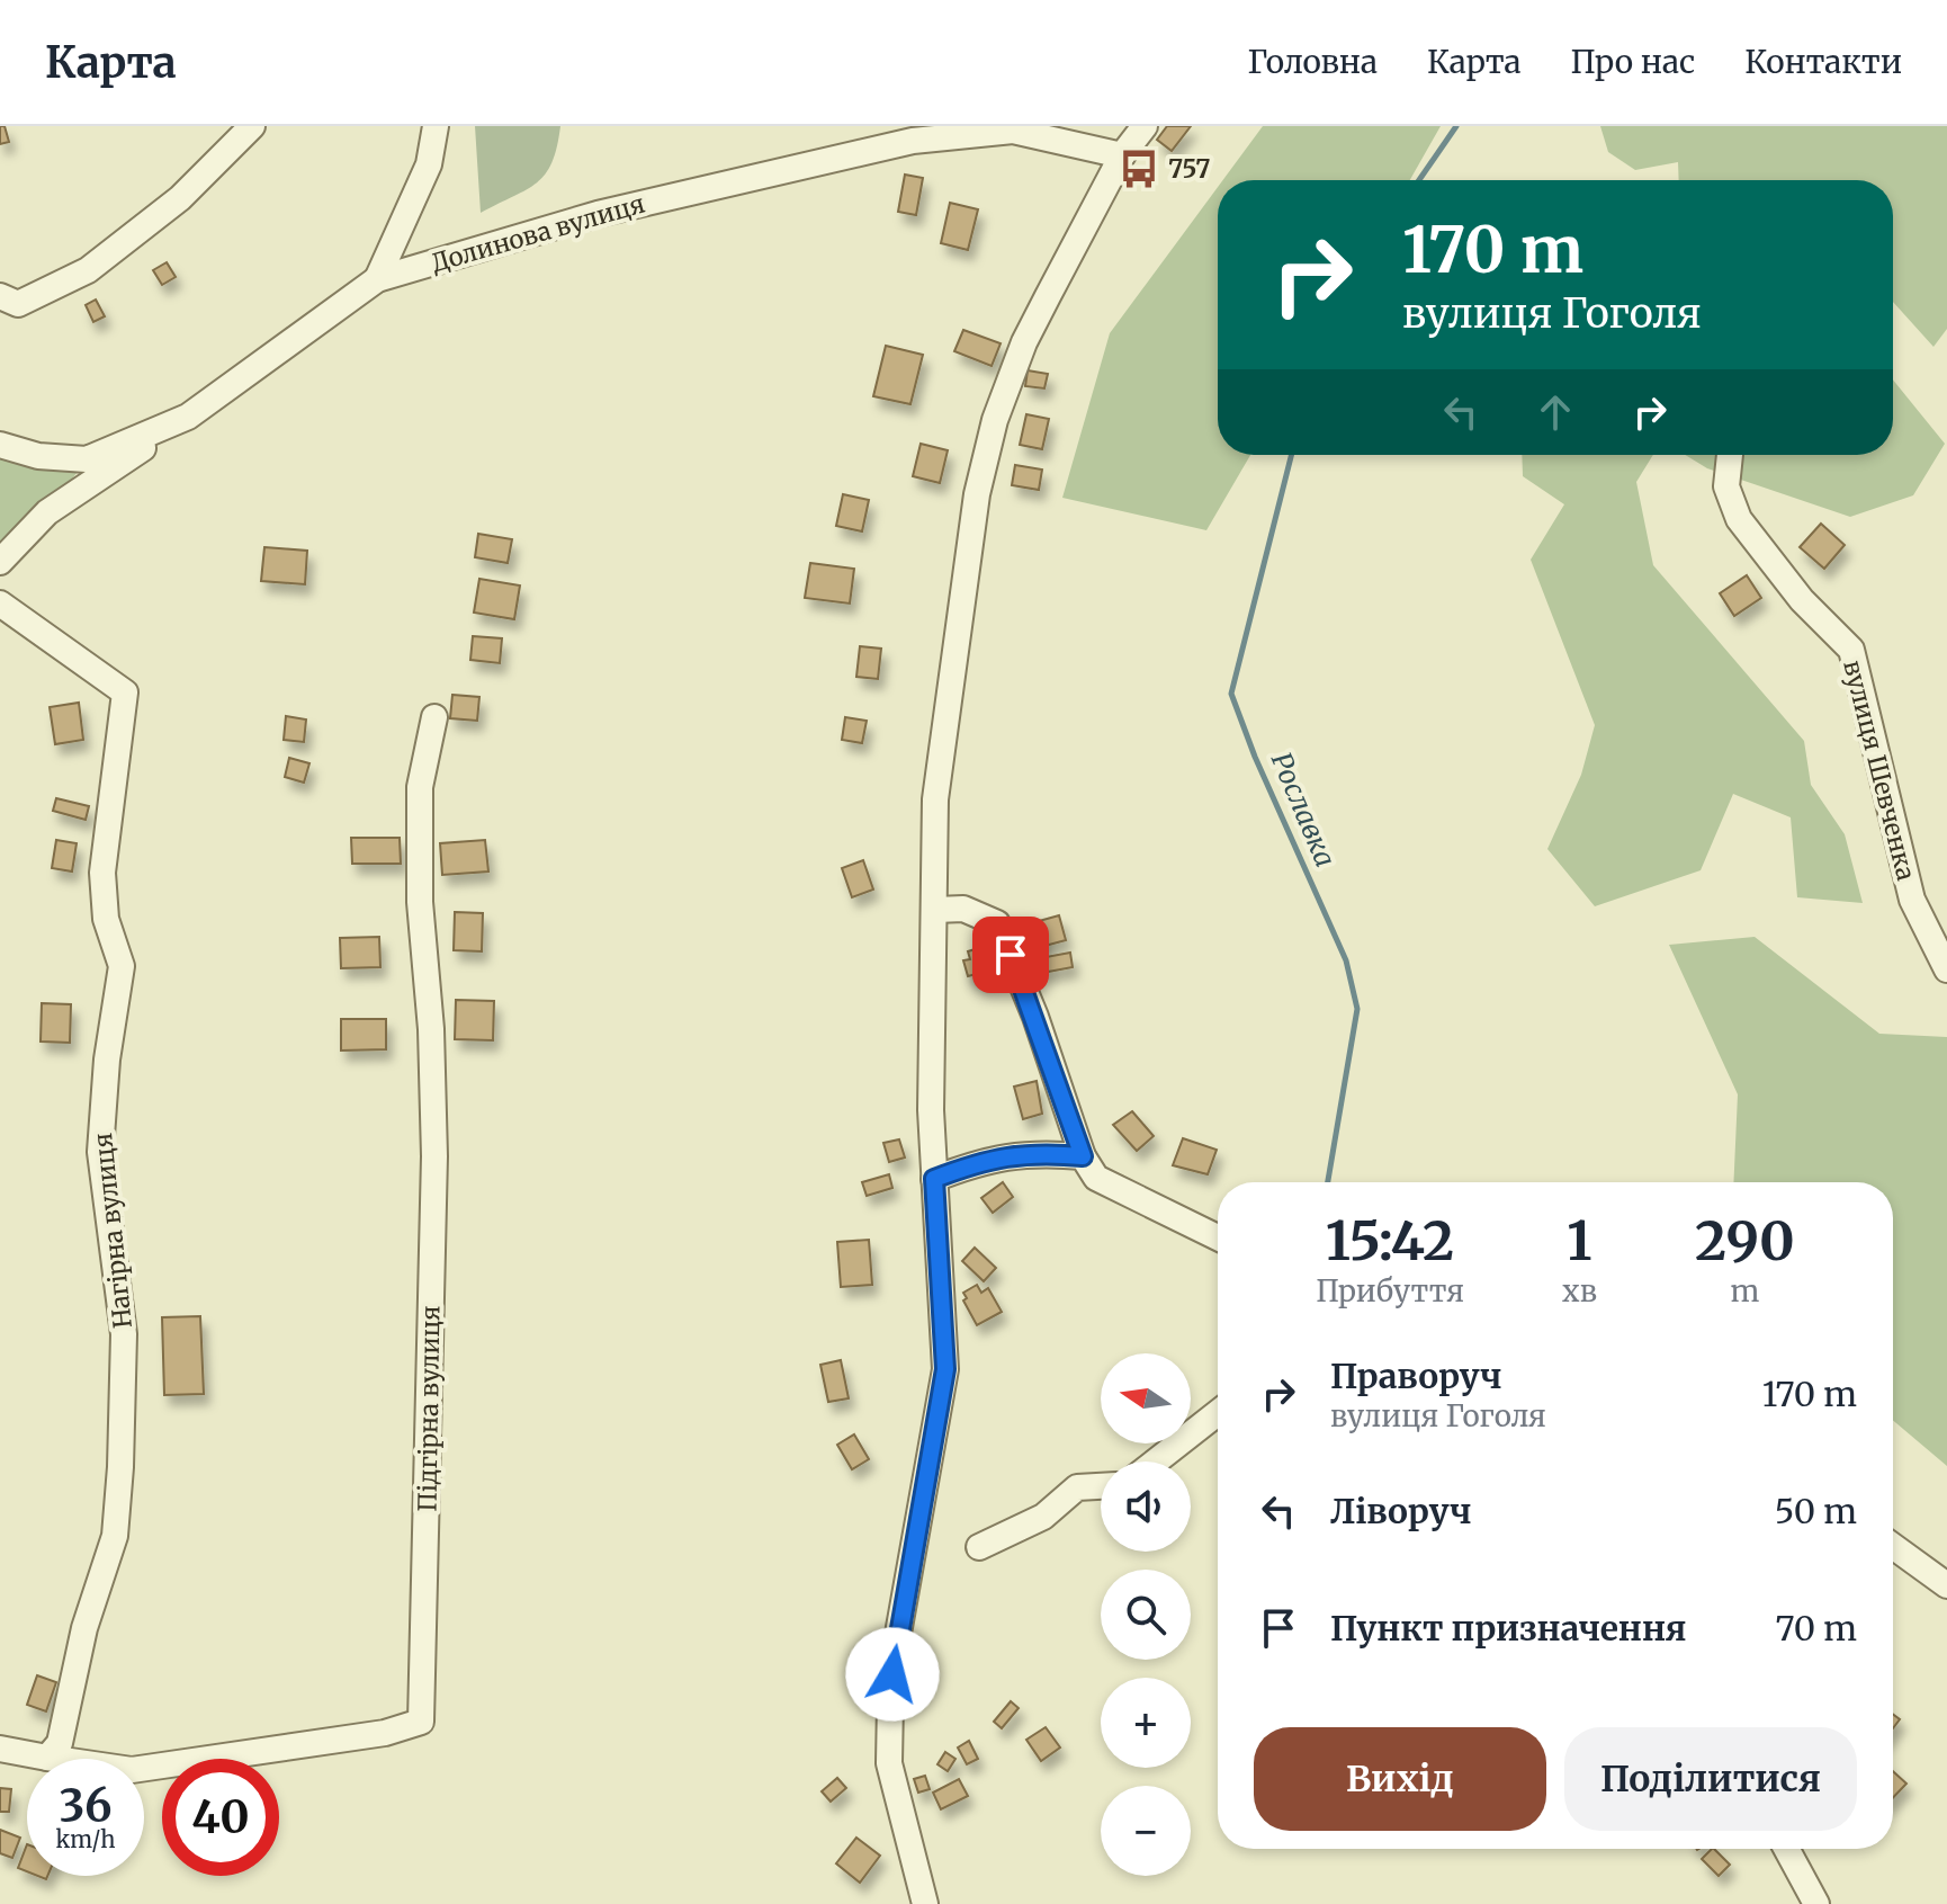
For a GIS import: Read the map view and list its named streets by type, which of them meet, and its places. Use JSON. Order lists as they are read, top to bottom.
{
  "streets": {
    "street": [
      "Долинова вулиця",
      "вулиця Шевченка",
      "Нагірна вулиця",
      "Підгірна вулиця"
    ]
  },
  "crossings": [
    ["Нагірна вулиця", "Підгірна вулиця"]
  ],
  "water": ["Рославка"],
  "places": {
    "bus stop": ["757"]
  },
  "north": "left",
  "page": {
    "header": "Карта",
    "nav": [
      "Головна",
      "Карта",
      "Про нас",
      "Контакти"
    ],
    "turn": ["170 m", "вулиця Гоголя"],
    "eta": [
      "15:42",
      "Прибуття",
      "1",
      "хв",
      "290",
      "m"
    ],
    "list": [
      {
        "name": "Праворуч",
        "note": "вулиця Гоголя",
        "value": "170 m"
      },
      {
        "name": "Ліворуч",
        "value": "50 m"
      },
      {
        "name": "Пункт призначення",
        "value": "70 m"
      }
    ],
    "map_buttons": ["+", "−"],
    "buttons": ["Вихід", "Поділитися"],
    "speed": "36 km/h",
    "limit": "40"
  }
}
